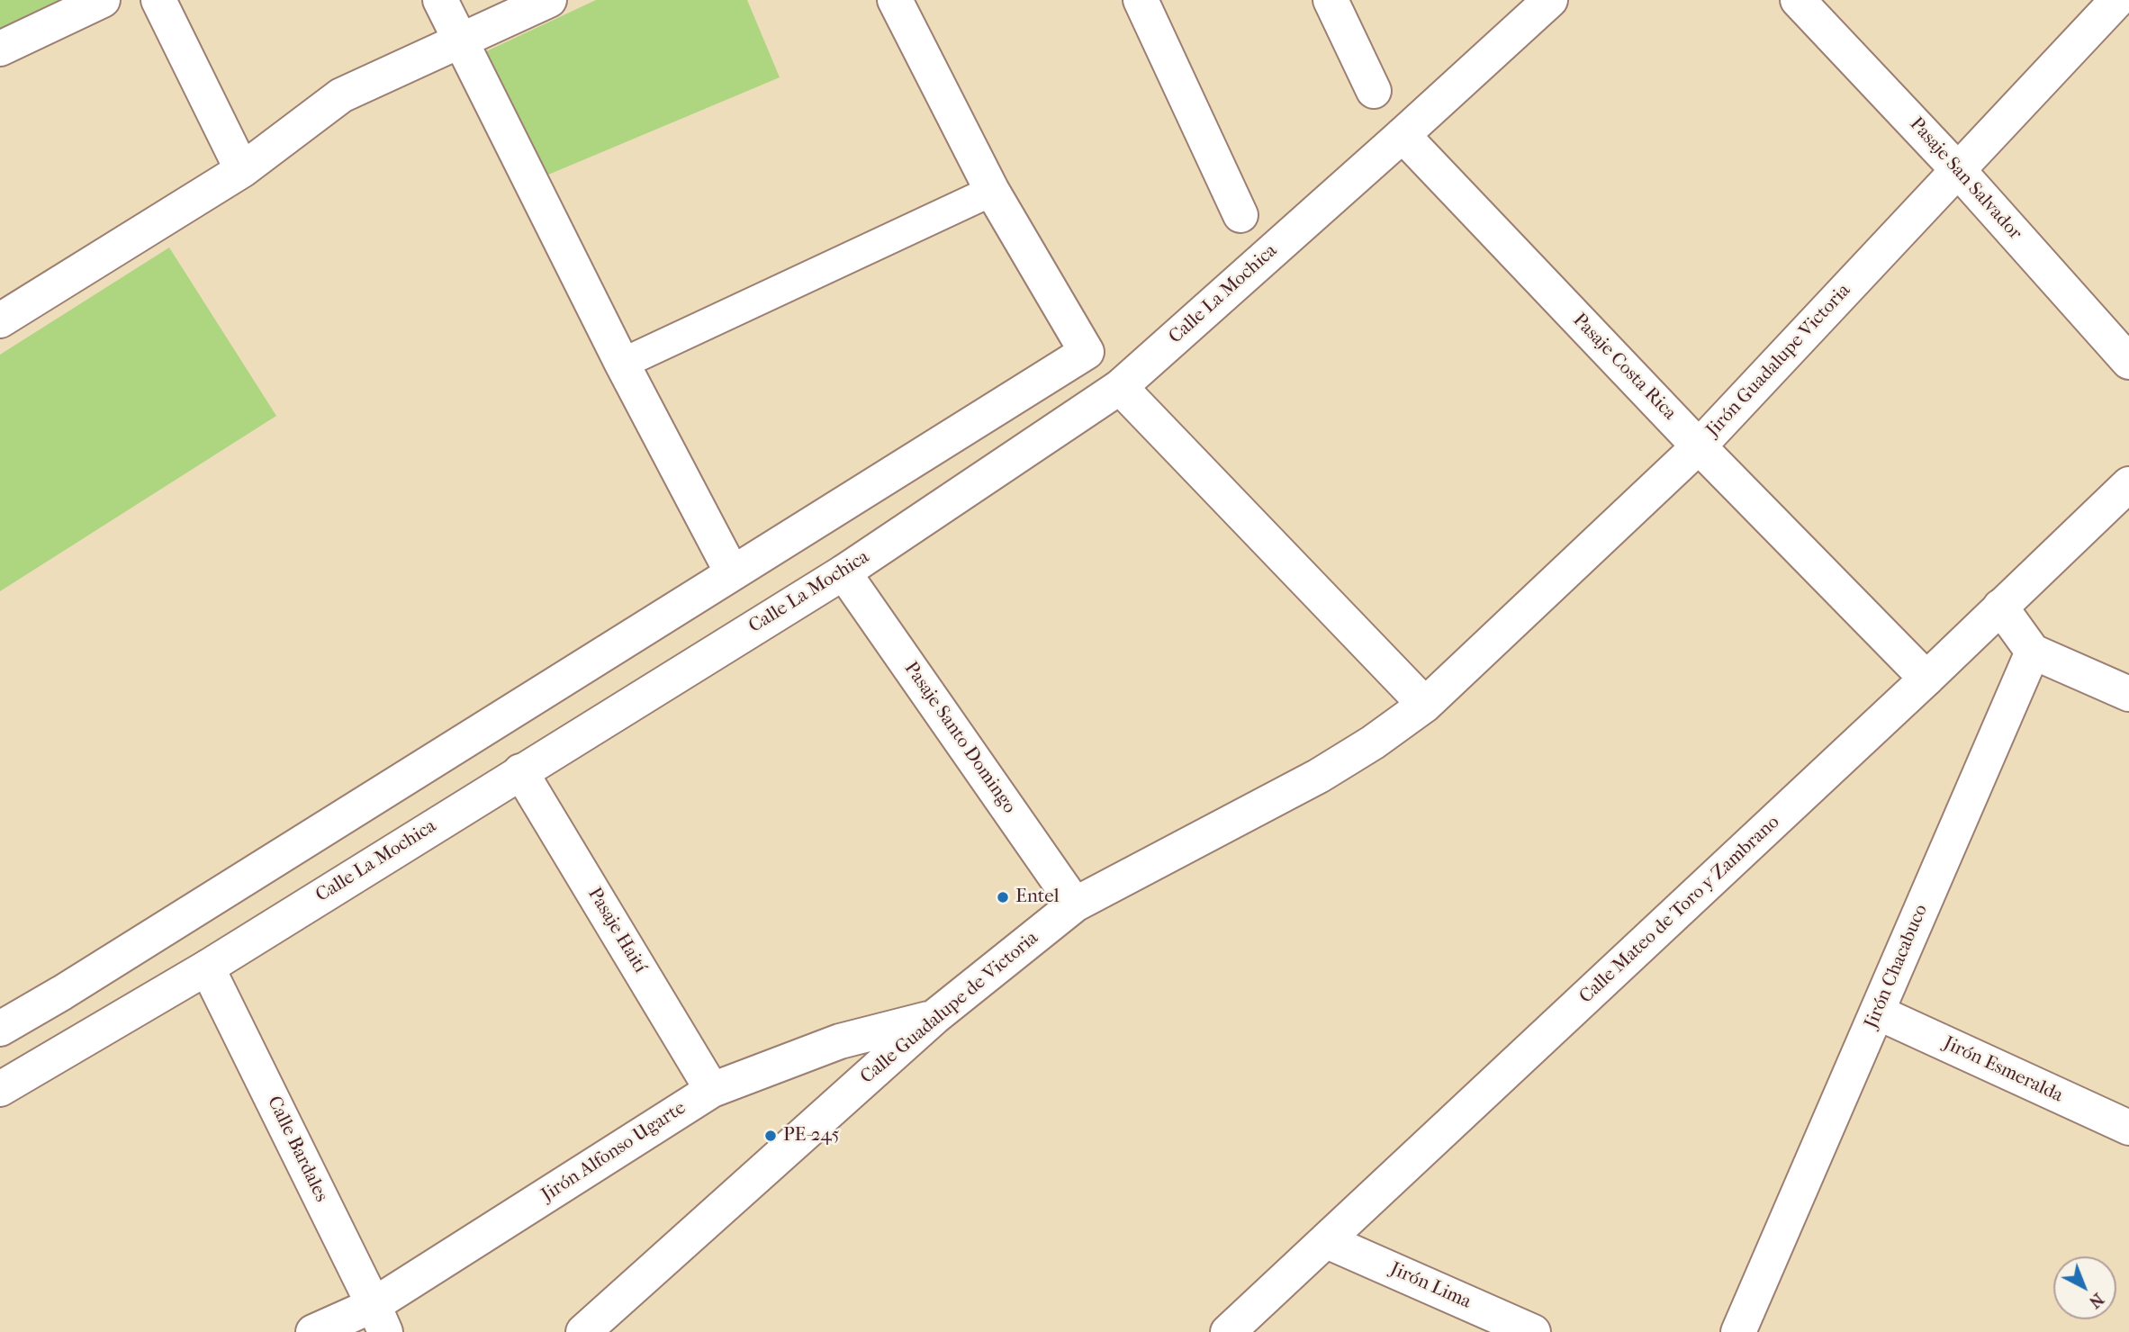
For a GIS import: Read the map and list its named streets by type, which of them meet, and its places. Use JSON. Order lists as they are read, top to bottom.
{
  "streets": {
    "street": [
      "Pasaje San Salvador",
      "Calle La Mochica",
      "Jirón Guadalupe Victoria",
      "Pasaje Costa Rica",
      "Pasaje Santo Domingo",
      "Calle Mateo de Toro y Zambrano",
      "Pasaje Haití",
      "Jirón Chacabuco",
      "Calle Guadalupe de Victoria",
      "Jirón Esmeralda",
      "Calle Bardales",
      "Jirón Alfonso Ugarte",
      "Jirón Lima"
    ]
  },
  "crossings": [
    ["Pasaje San Salvador", "Jirón Guadalupe Victoria"],
    ["Calle La Mochica", "Pasaje Costa Rica"],
    ["Calle La Mochica", "Pasaje Santo Domingo"],
    ["Calle La Mochica", "Pasaje Haití"],
    ["Calle La Mochica", "Calle Bardales"],
    ["Jirón Guadalupe Victoria", "Pasaje Costa Rica"],
    ["Jirón Guadalupe Victoria", "Calle Guadalupe de Victoria"],
    ["Pasaje Costa Rica", "Calle Mateo de Toro y Zambrano"],
    ["Pasaje Santo Domingo", "Calle Guadalupe de Victoria"],
    ["Calle Mateo de Toro y Zambrano", "Jirón Lima"],
    ["Pasaje Haití", "Jirón Alfonso Ugarte"],
    ["Jirón Chacabuco", "Jirón Esmeralda"],
    ["Calle Guadalupe de Victoria", "Jirón Alfonso Ugarte"],
    ["Calle Bardales", "Jirón Alfonso Ugarte"]
  ],
  "places": ["Entel", "PE-245"],
  "north": "bottom right"
}
